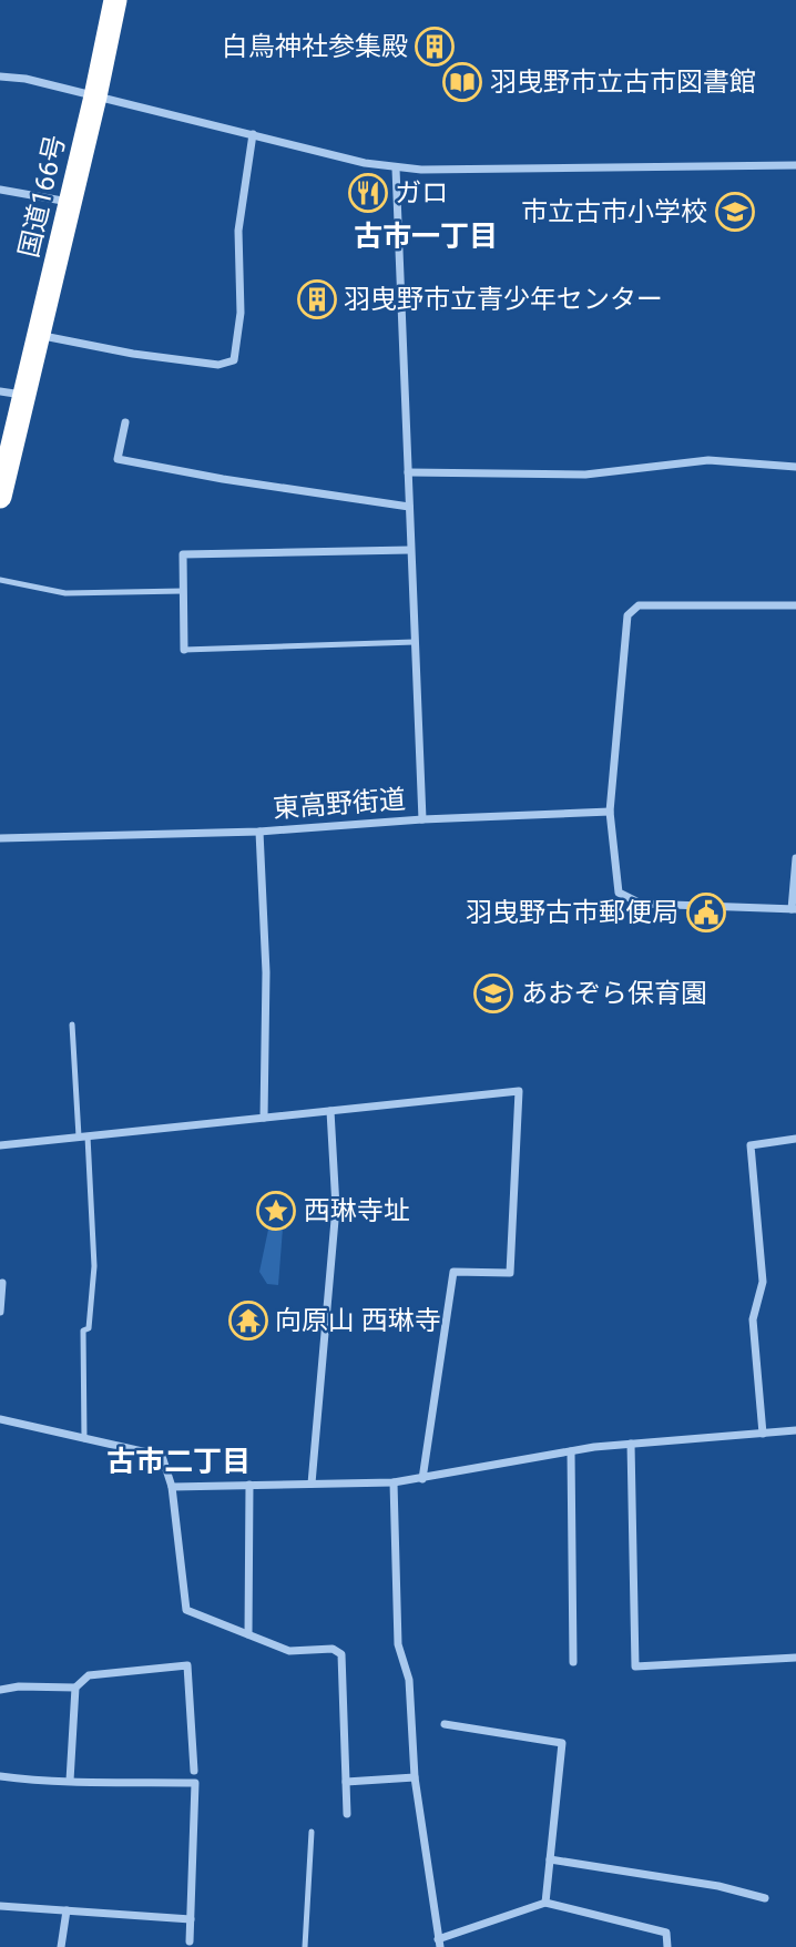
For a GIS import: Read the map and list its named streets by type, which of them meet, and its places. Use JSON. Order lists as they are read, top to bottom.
{
  "streets": {
    "highway": ["国道166号"],
    "street": ["東高野街道"]
  },
  "districts": ["古市一丁目", "古市二丁目"],
  "places": {
    "building": ["白鳥神社参集殿", "羽曳野市立青少年センター"],
    "library": ["羽曳野市立古市図書館"],
    "restaurant": ["ガロ"],
    "school or university": ["市立古市小学校", "あおぞら保育園"],
    "public building": ["羽曳野古市郵便局"],
    "place": ["西琳寺址"],
    "temple": ["向原山 西琳寺"]
  }
}
